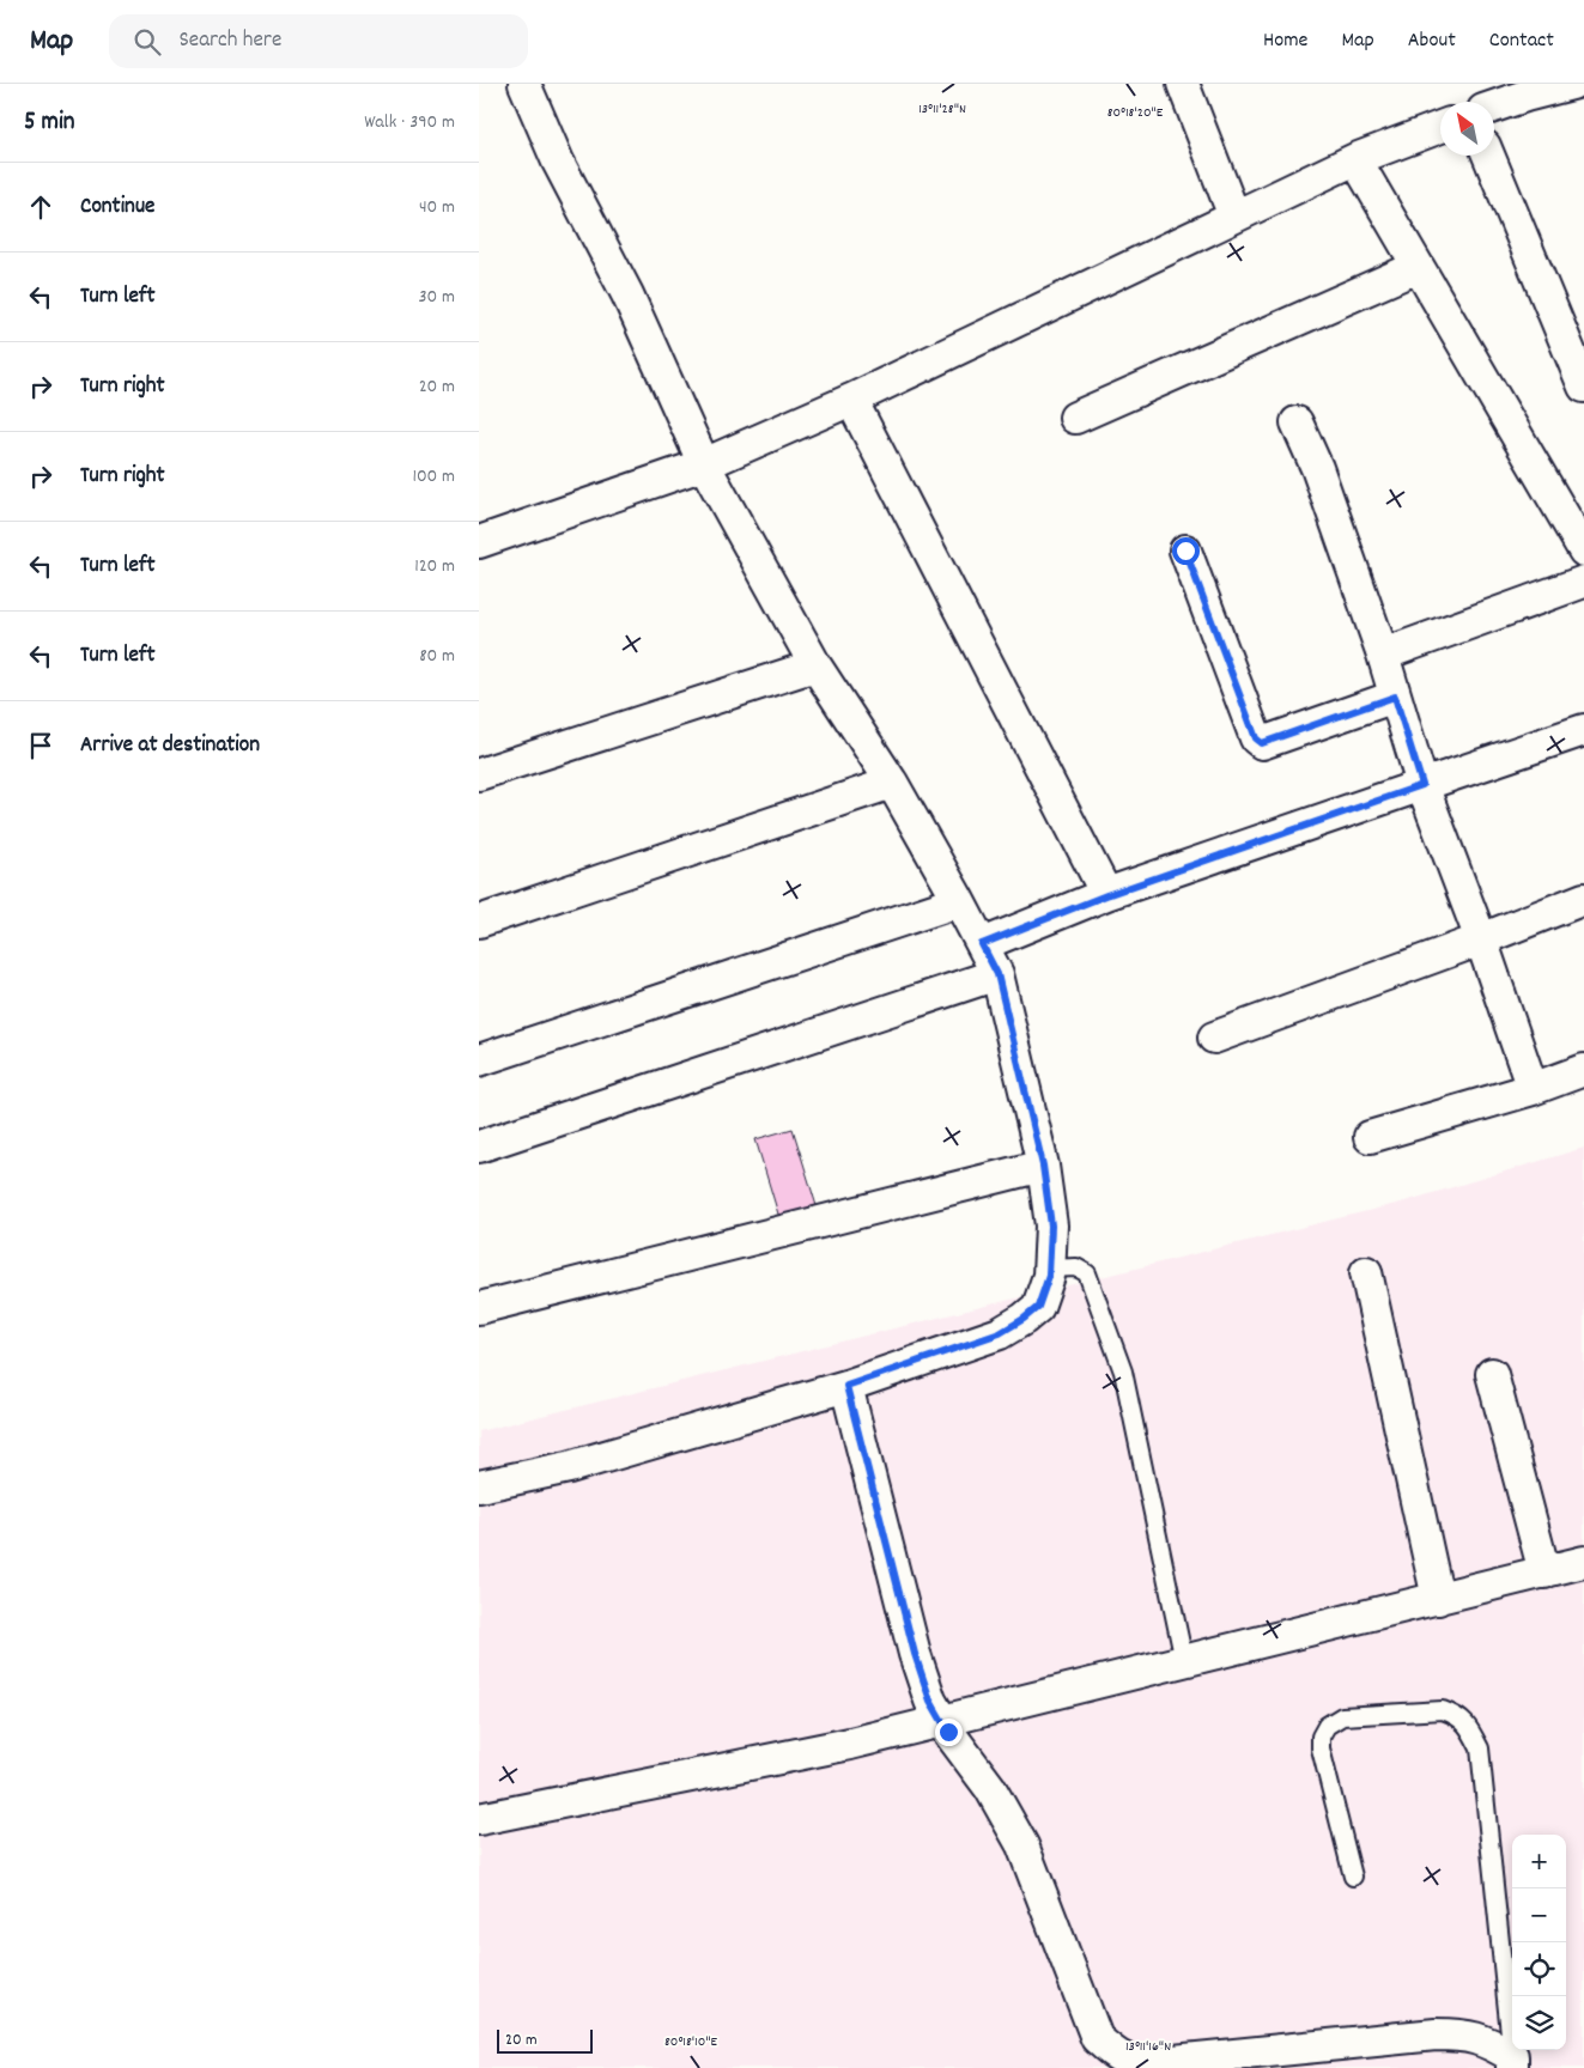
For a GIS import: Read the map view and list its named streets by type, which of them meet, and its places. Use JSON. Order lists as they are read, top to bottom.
{
  "scale_bar": "20 m",
  "north": "top left",
  "page": {
    "header": "Map",
    "search": "Search here",
    "nav": [
      "Home",
      "Map",
      "About",
      "Contact"
    ],
    "heading": ["5 min", "Walk · 390 m"],
    "list": [
      ["Continue", "40 m"],
      ["Turn left", "30 m"],
      ["Turn right", "20 m"],
      ["Turn right", "100 m"],
      ["Turn left", "120 m"],
      ["Turn left", "80 m"],
      "Arrive at destination"
    ],
    "map_buttons": ["+", "−"],
    "scale": "20 m"
  },
  "coordinates": [
    "13°11'28\"N",
    "80°18'20\"E",
    "80°18'10\"E",
    "13°11'16\"N"
  ]
}
